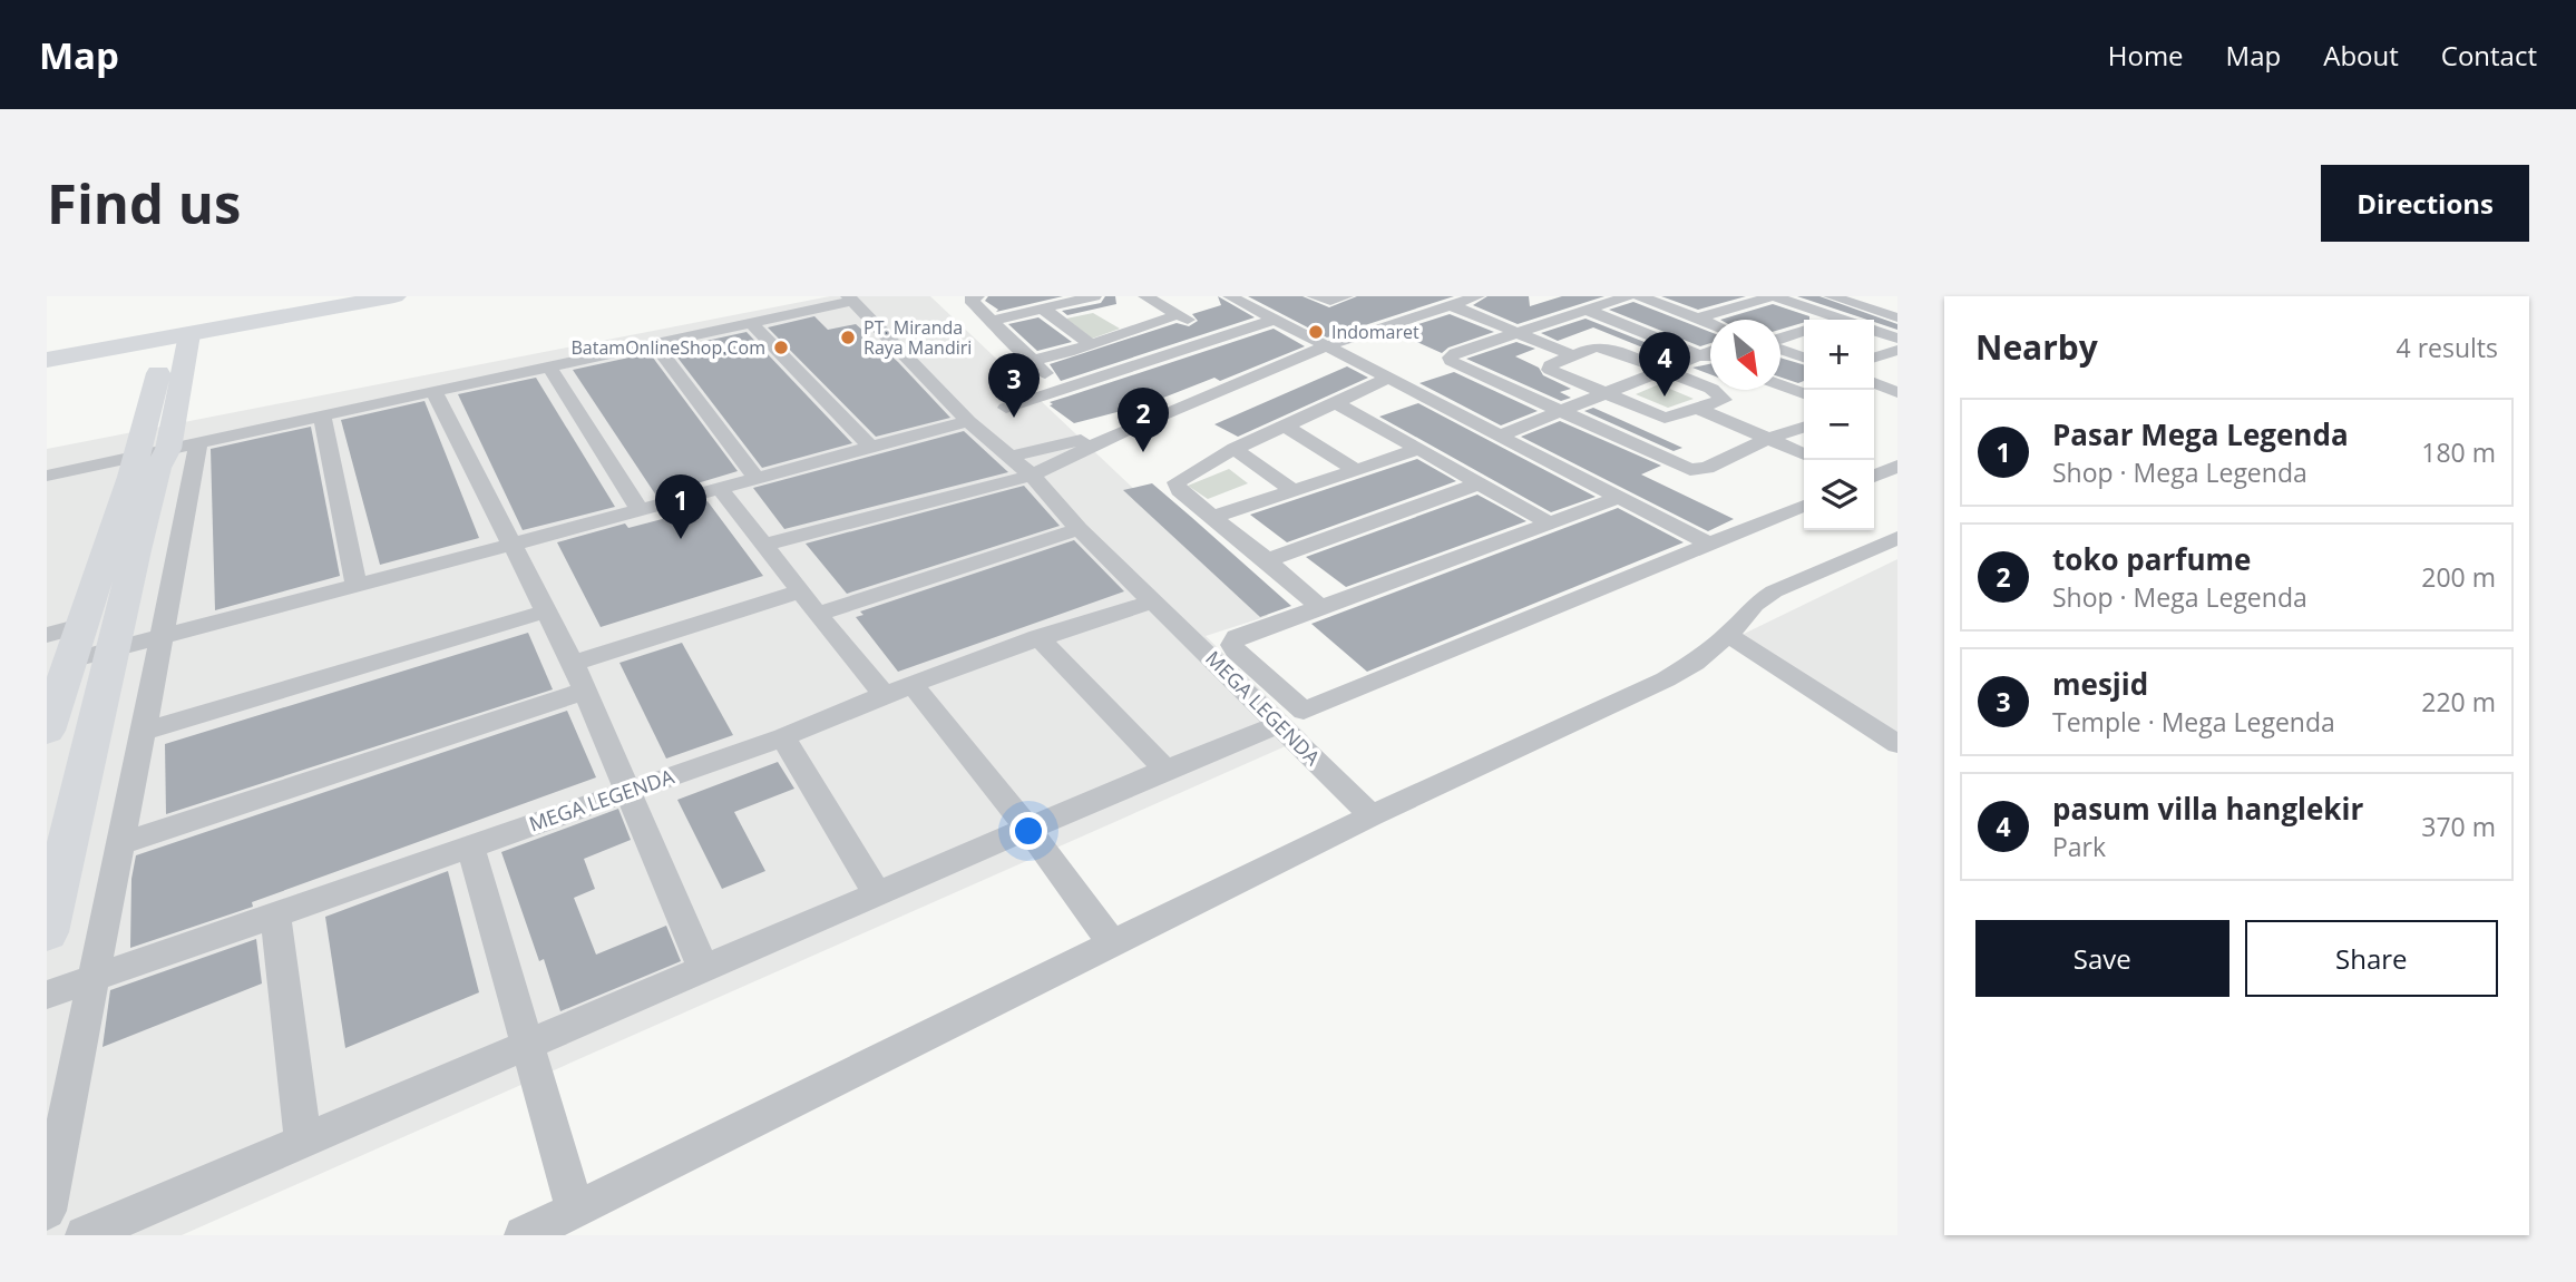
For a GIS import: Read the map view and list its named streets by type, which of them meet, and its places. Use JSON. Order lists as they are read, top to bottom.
{
  "streets": {
    "street": ["MEGA LEGENDA"]
  },
  "places": ["Indomaret", "PT. Miranda Raya Mandiri", "BatamOnlineShop.Com"],
  "north": "bottom right",
  "page": {
    "header": "Map",
    "nav": [
      "Home",
      "Map",
      "About",
      "Contact"
    ],
    "buttons": [
      "Directions",
      ["Save", "Share"]
    ],
    "title": "Find us",
    "heading": ["Nearby", "4 results"],
    "map_buttons": ["+", "−"],
    "pins": [
      "4",
      "3",
      "2",
      "1"
    ],
    "list": [
      {
        "mark": "1",
        "name": "Pasar Mega Legenda",
        "note": "Shop · Mega Legenda",
        "value": "180 m"
      },
      {
        "mark": "2",
        "name": "toko parfume",
        "note": "Shop · Mega Legenda",
        "value": "200 m"
      },
      {
        "mark": "3",
        "name": "mesjid",
        "note": "Temple · Mega Legenda",
        "value": "220 m"
      },
      {
        "mark": "4",
        "name": "pasum villa hanglekir",
        "note": "Park",
        "value": "370 m"
      }
    ]
  }
}
